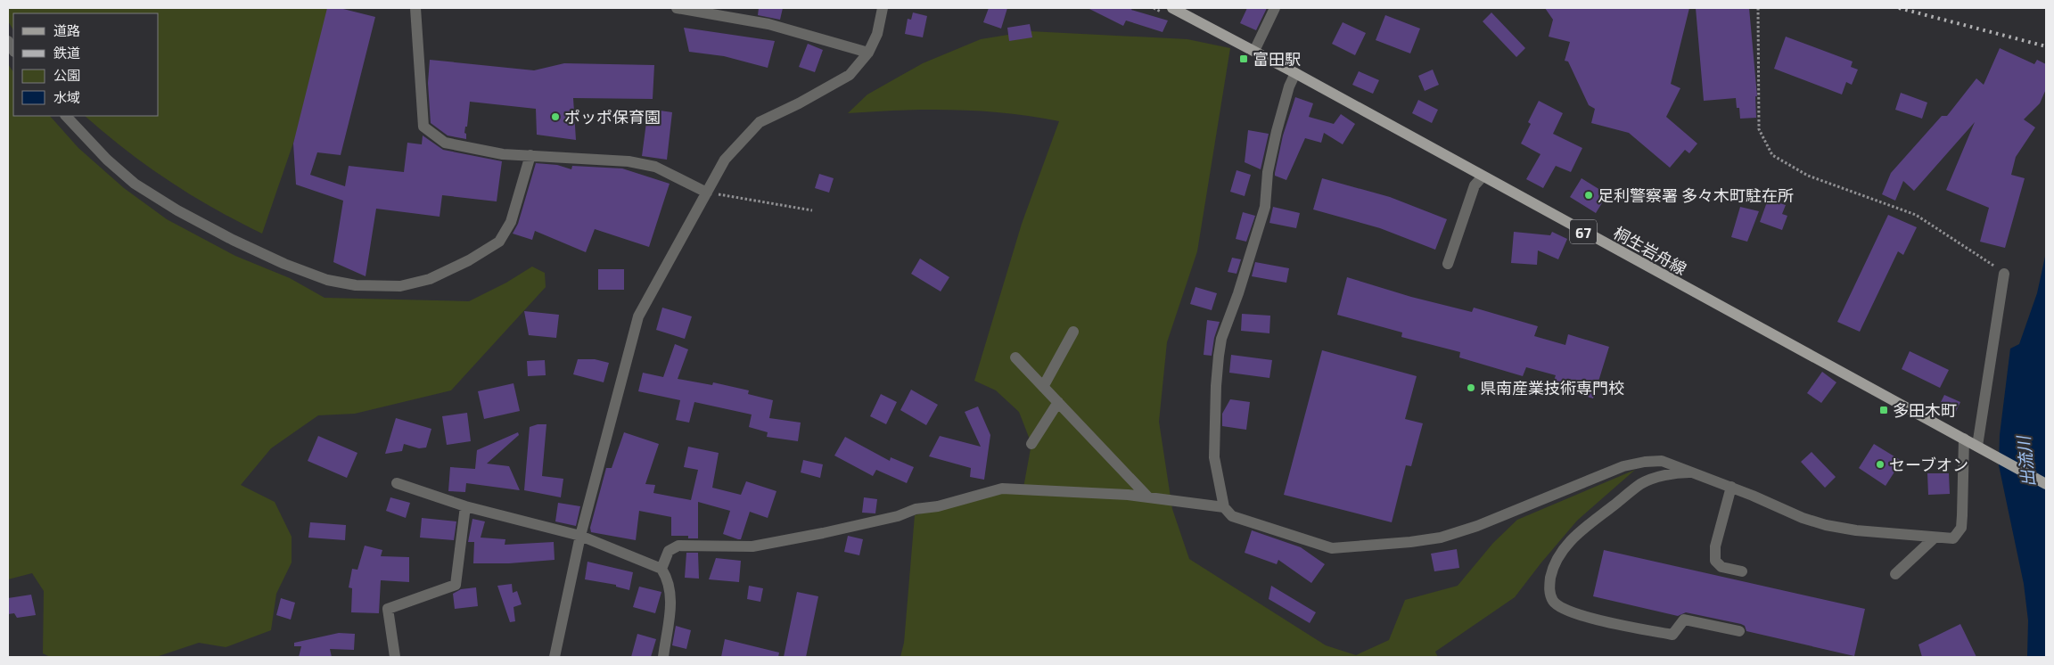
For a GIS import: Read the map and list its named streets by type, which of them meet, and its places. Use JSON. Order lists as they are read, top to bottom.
{
  "streets": {
    "main road": ["67", "桐生岩舟線"]
  },
  "water": ["出流川"],
  "places": {
    "transit": ["富田駅", "多田木町"],
    "other": [
      "ポッポ保育園",
      "足利警察署 多々木町駐在所",
      "県南産業技術専門校",
      "セーブオン"
    ]
  },
  "legend": [
    "道路",
    "鉄道",
    "公園",
    "水域"
  ]
}
